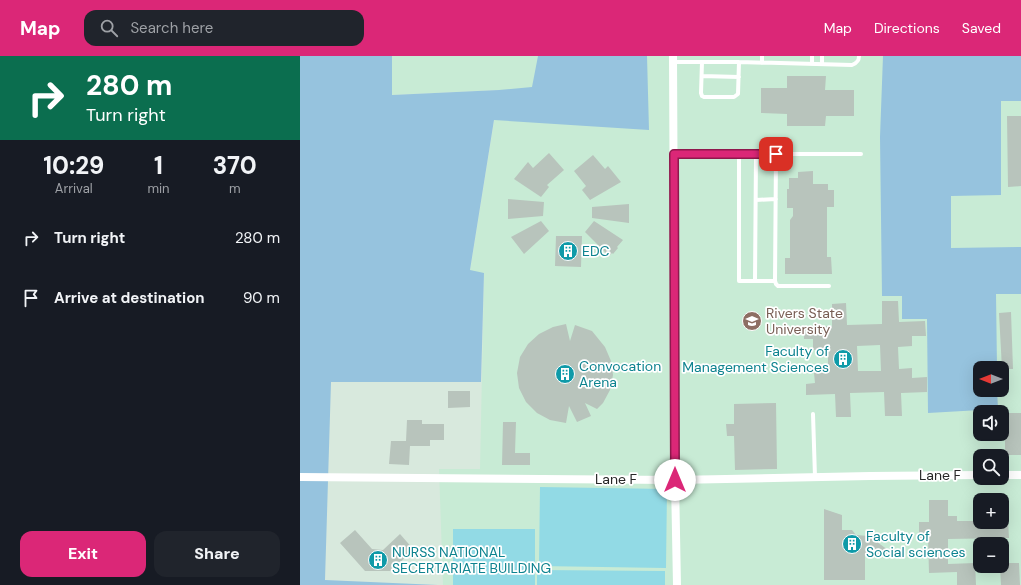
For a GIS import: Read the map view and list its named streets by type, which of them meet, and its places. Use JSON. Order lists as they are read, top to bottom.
{
  "streets": {
    "street": ["Lane F"]
  },
  "places": {
    "building": [
      "EDC",
      "Faculty of Management Sciences",
      "Convocation Arena",
      "Faculty of Social sciences",
      "NURSS NATIONAL SECERTARIATE BUILDING"
    ],
    "school or university": ["Rivers State University"]
  },
  "north": "left",
  "page": {
    "header": "Map",
    "search": "Search here",
    "nav": ["Map", "Directions", "Saved"],
    "turn": ["280 m", "Turn right"],
    "eta": [
      "10:29",
      "Arrival",
      "1",
      "min",
      "370",
      "m"
    ],
    "list": [
      {
        "name": "Turn right",
        "value": "280 m"
      },
      {
        "name": "Arrive at destination",
        "value": "90 m"
      }
    ],
    "map_buttons": ["+", "−"],
    "buttons": ["Exit", "Share"]
  }
}
